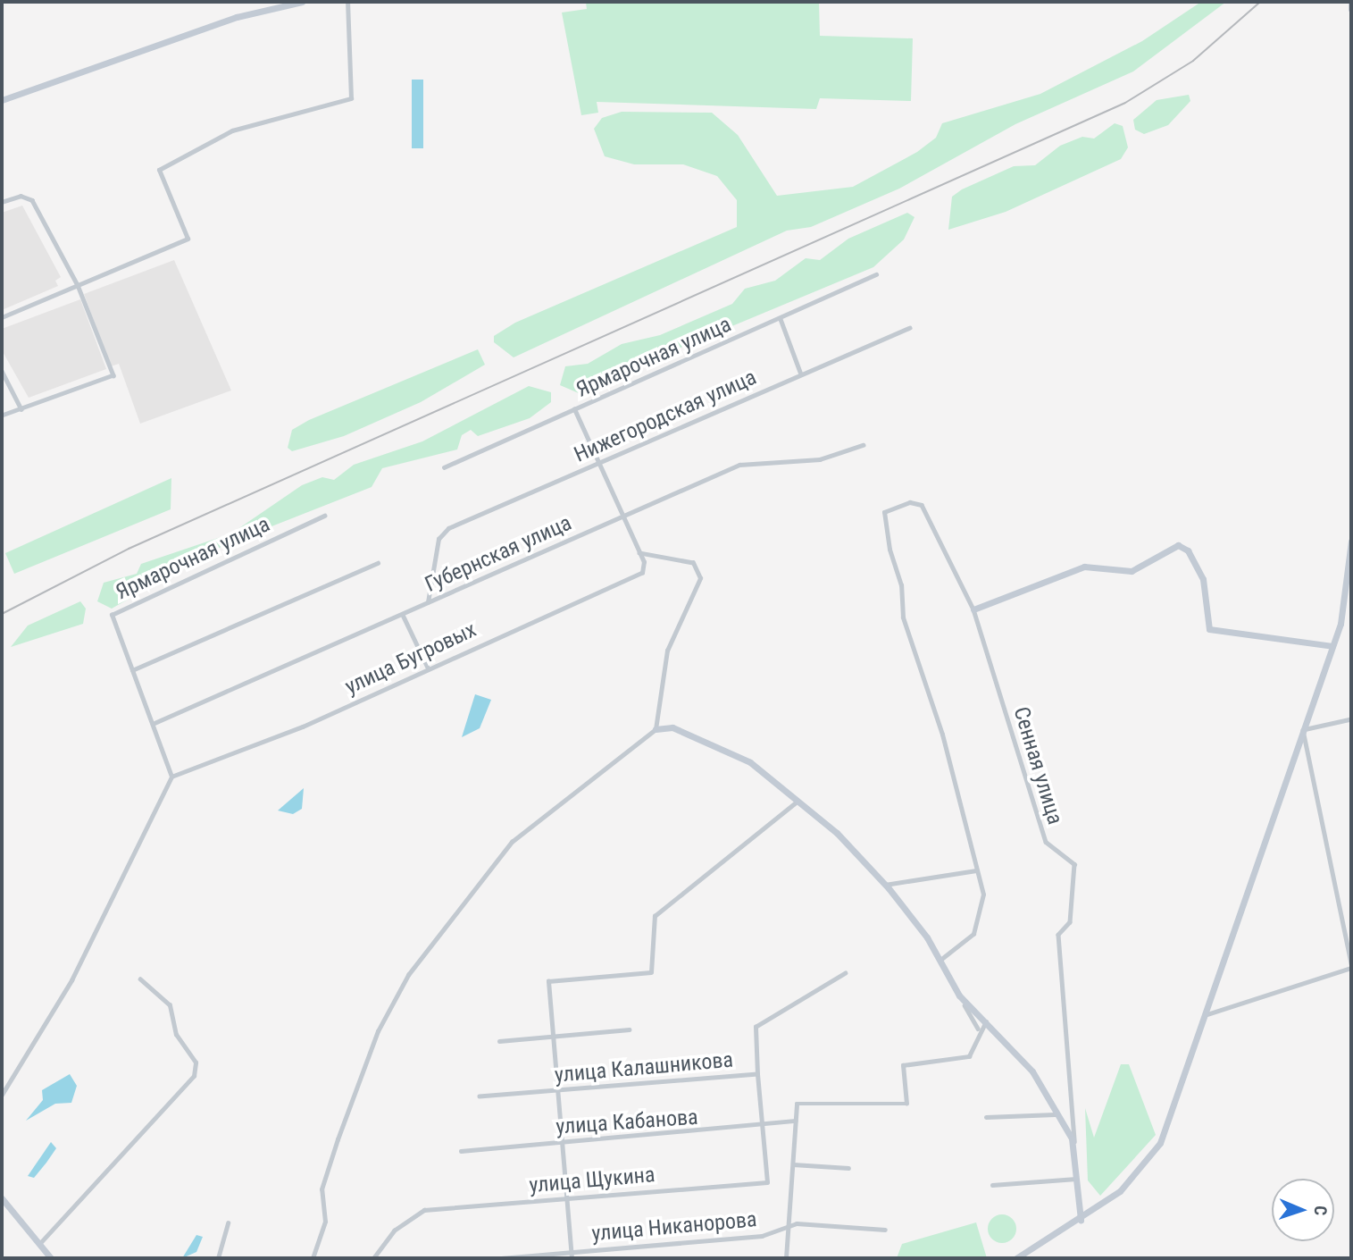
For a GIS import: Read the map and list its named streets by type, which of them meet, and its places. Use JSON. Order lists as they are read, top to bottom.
{
  "streets": {
    "street": [
      "Ярмарочная улица",
      "Нижегородская улица",
      "Губернская улица",
      "улица Бугровых",
      "Сенная улица",
      "улица Калашникова",
      "улица Кабанова",
      "улица Щукина",
      "улица Никанорова"
    ]
  },
  "crossings": [
    ["Нижегородская улица", "Губернская улица"],
    ["улица Калашникова", "улица Кабанова"],
    ["улица Калашникова", "улица Щукина"]
  ],
  "north": "right"
}
